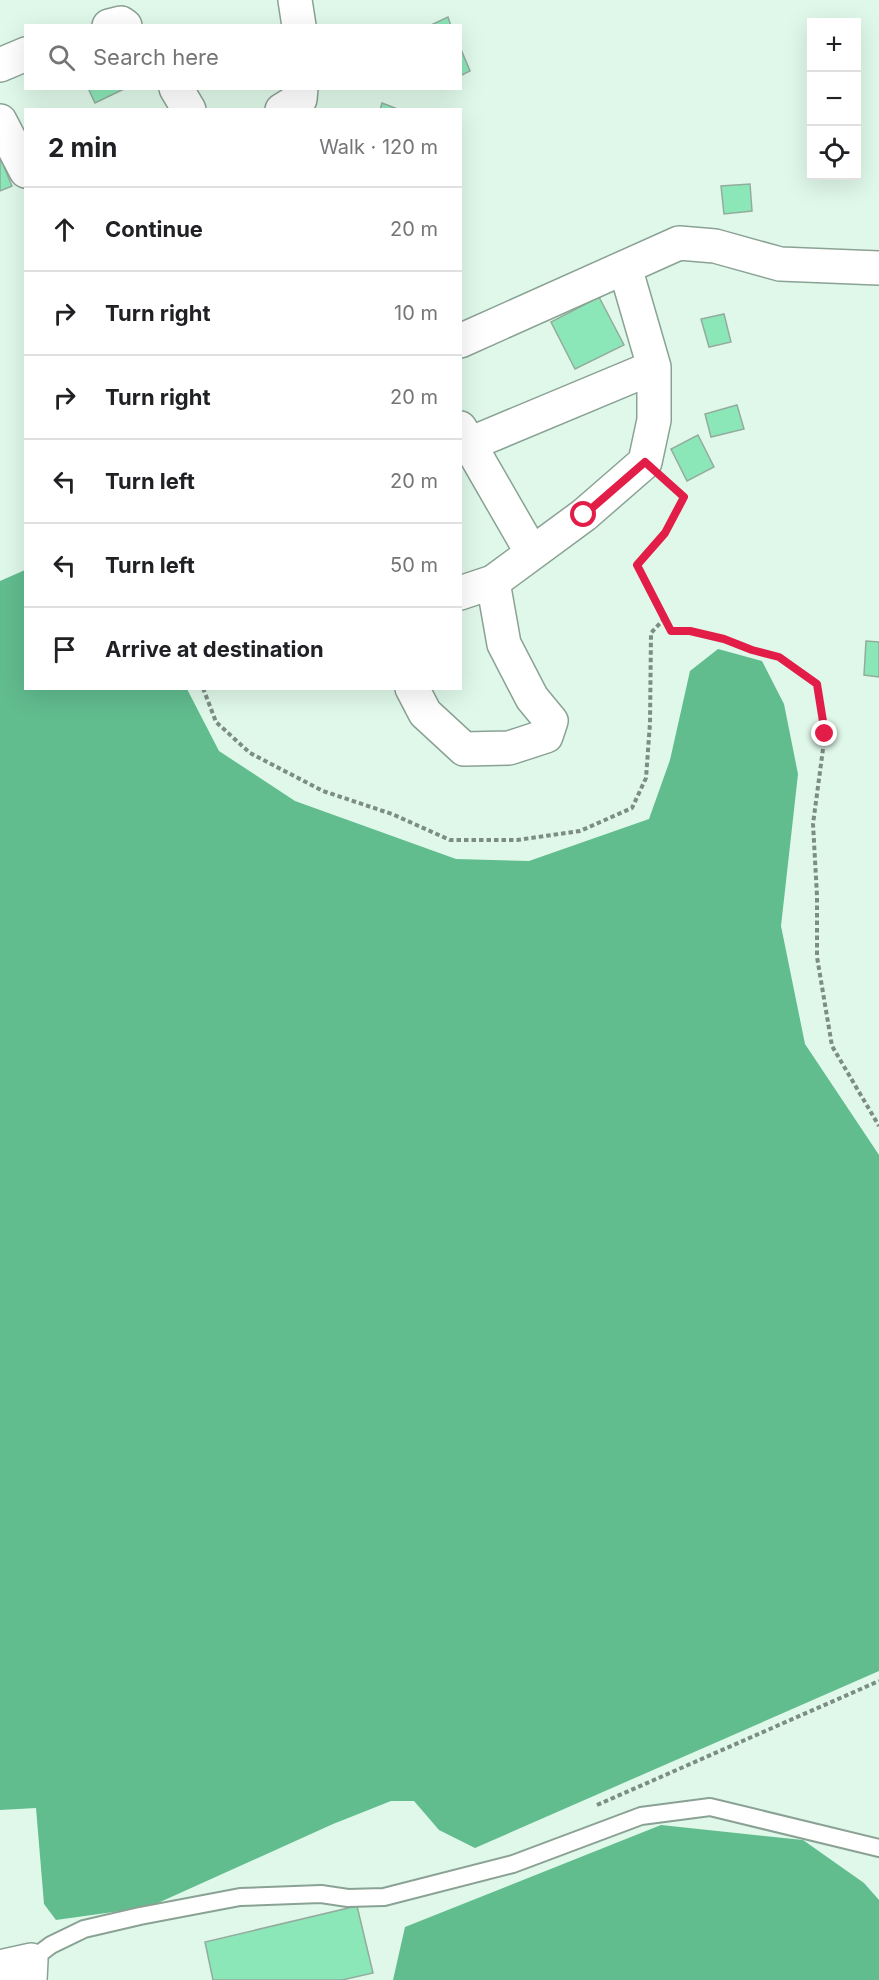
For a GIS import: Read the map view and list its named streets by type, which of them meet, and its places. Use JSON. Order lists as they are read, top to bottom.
{
  "page": {
    "map_buttons": ["+", "−"],
    "search": "Search here",
    "heading": ["2 min", "Walk · 120 m"],
    "list": [
      ["Continue", "20 m"],
      ["Turn right", "10 m"],
      ["Turn right", "20 m"],
      ["Turn left", "20 m"],
      ["Turn left", "50 m"],
      "Arrive at destination"
    ]
  }
}
